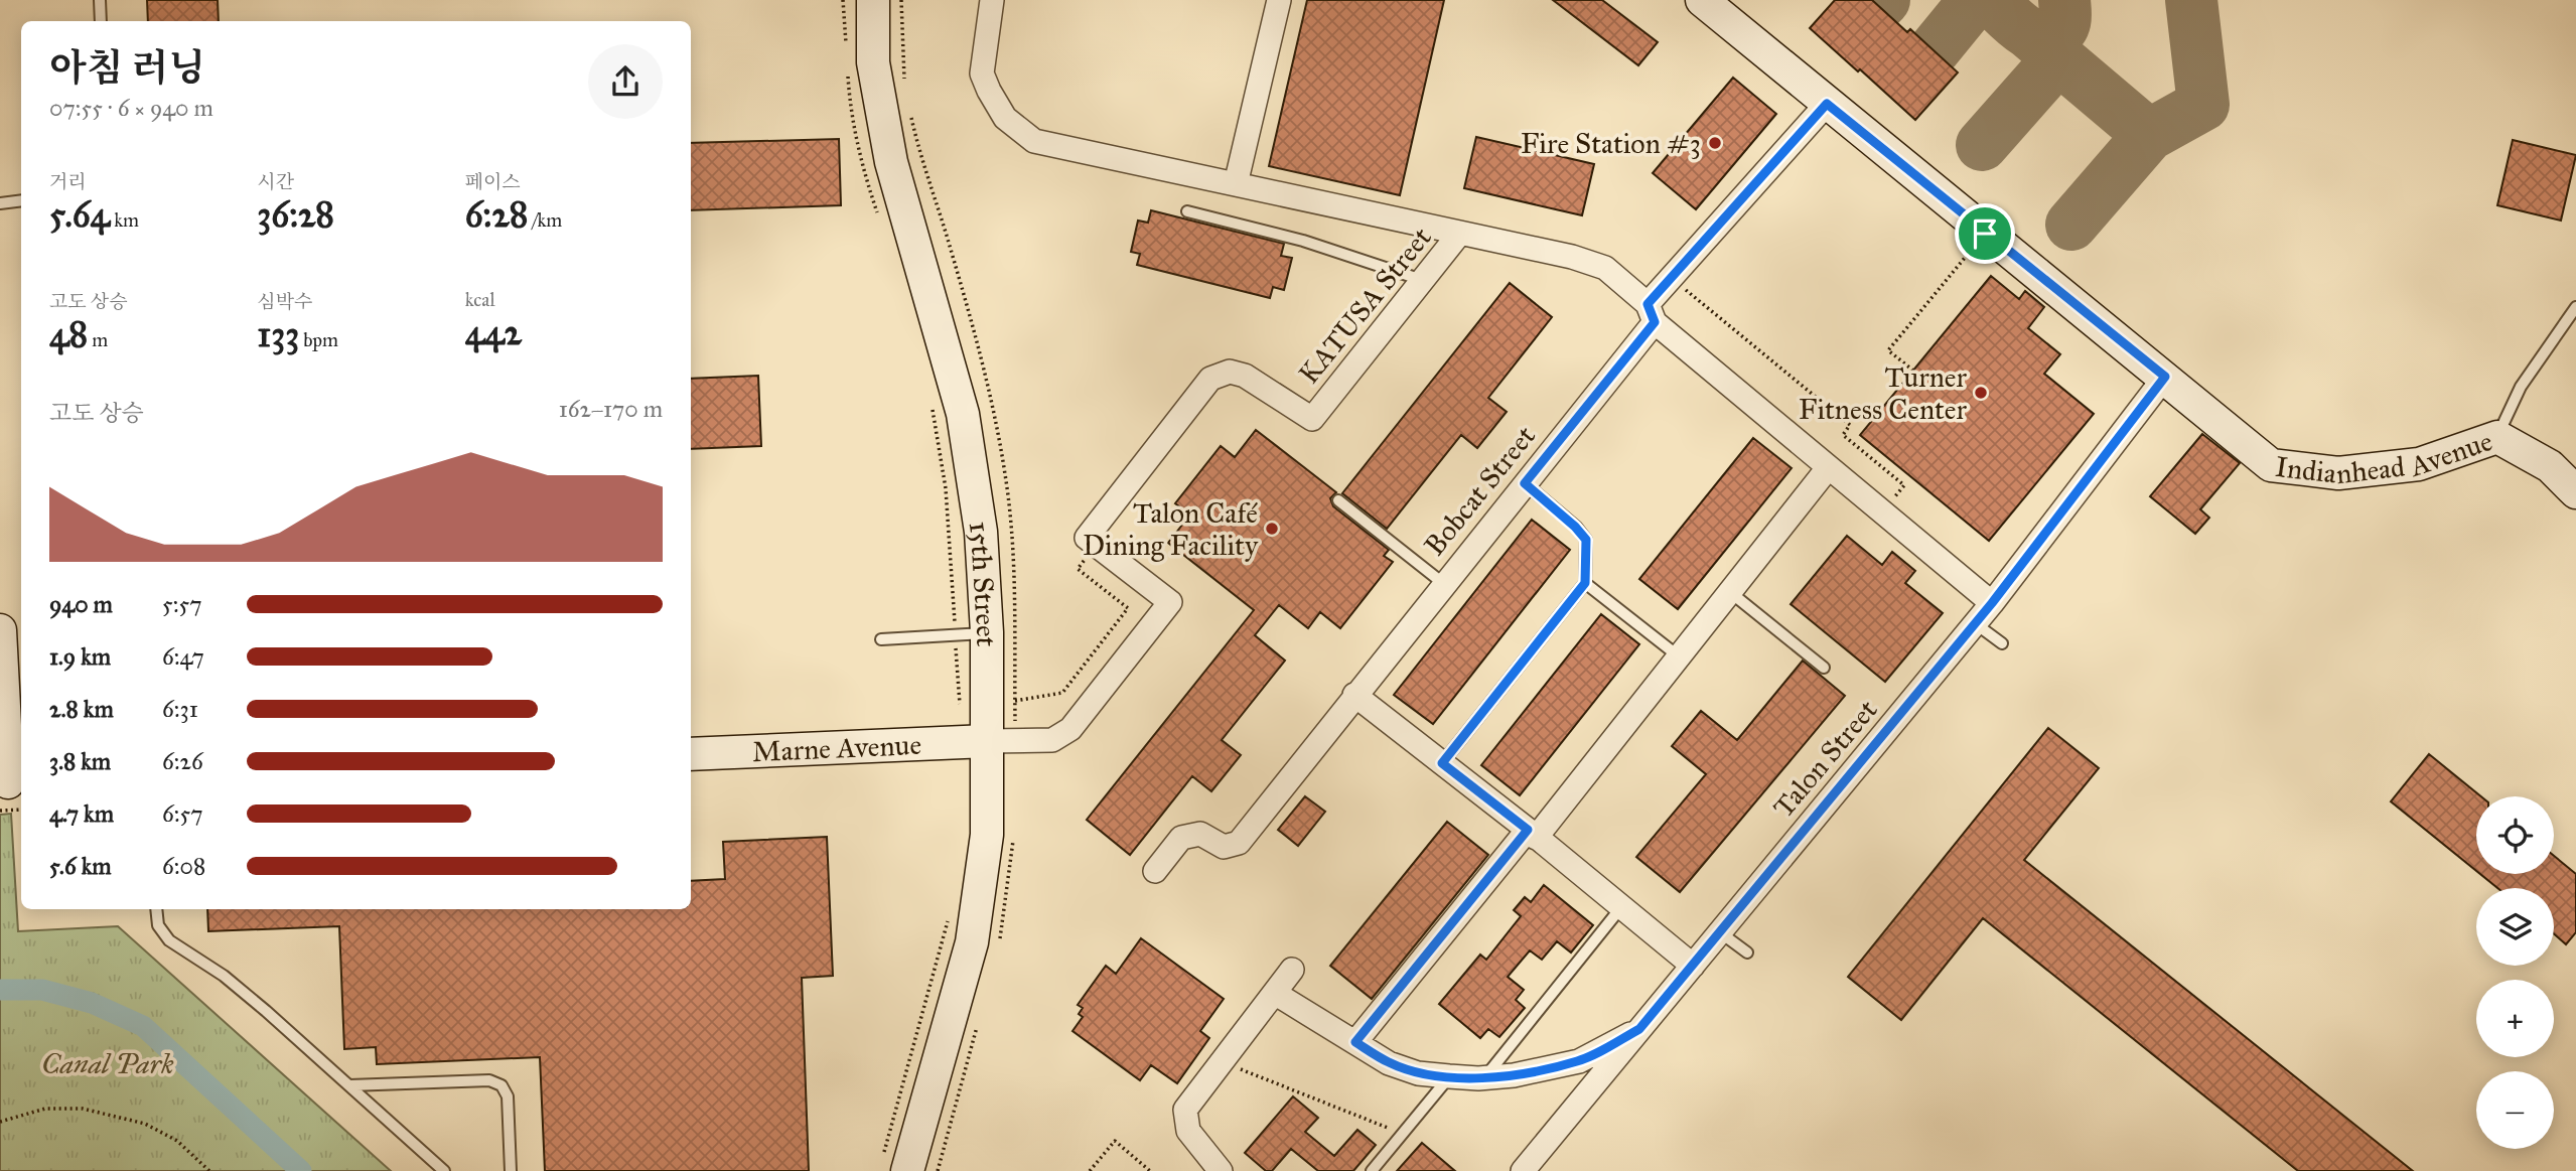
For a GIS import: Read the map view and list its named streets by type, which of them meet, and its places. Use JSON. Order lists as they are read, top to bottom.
{
  "streets": {
    "street": [
      "KATUSA Street",
      "Indianhead Avenue",
      "Bobcat Street",
      "15th Street",
      "Marne Avenue",
      "Talon Street"
    ]
  },
  "crossings": [
    ["Indianhead Avenue", "Bobcat Street"],
    ["Indianhead Avenue", "Talon Street"],
    ["15th Street", "Marne Avenue"]
  ],
  "parks": ["Canal Park"],
  "places": ["Fire Station #3", "Turner Fitness Center", "Talon Café Dining Facility"],
  "page": {
    "heading": ["아침 러닝", "07:55 · 6 × 940 m"],
    "stats": [
      ["거리", "5.64 km"],
      ["시간", "36:28"],
      ["페이스", "6:28 /km"],
      ["고도 상승", "48 m"],
      ["심박수", "133 bpm"],
      ["kcal", "442"]
    ],
    "chart": ["고도 상승", "162–170 m"],
    "list": [
      {
        "name": "940 m",
        "note": "5:57"
      },
      {
        "name": "1.9 km",
        "note": "6:47"
      },
      {
        "name": "2.8 km",
        "note": "6:31"
      },
      {
        "name": "3.8 km",
        "note": "6:26"
      },
      {
        "name": "4.7 km",
        "note": "6:57"
      },
      {
        "name": "5.6 km",
        "note": "6:08"
      }
    ],
    "map_buttons": ["+", "−"]
  }
}
